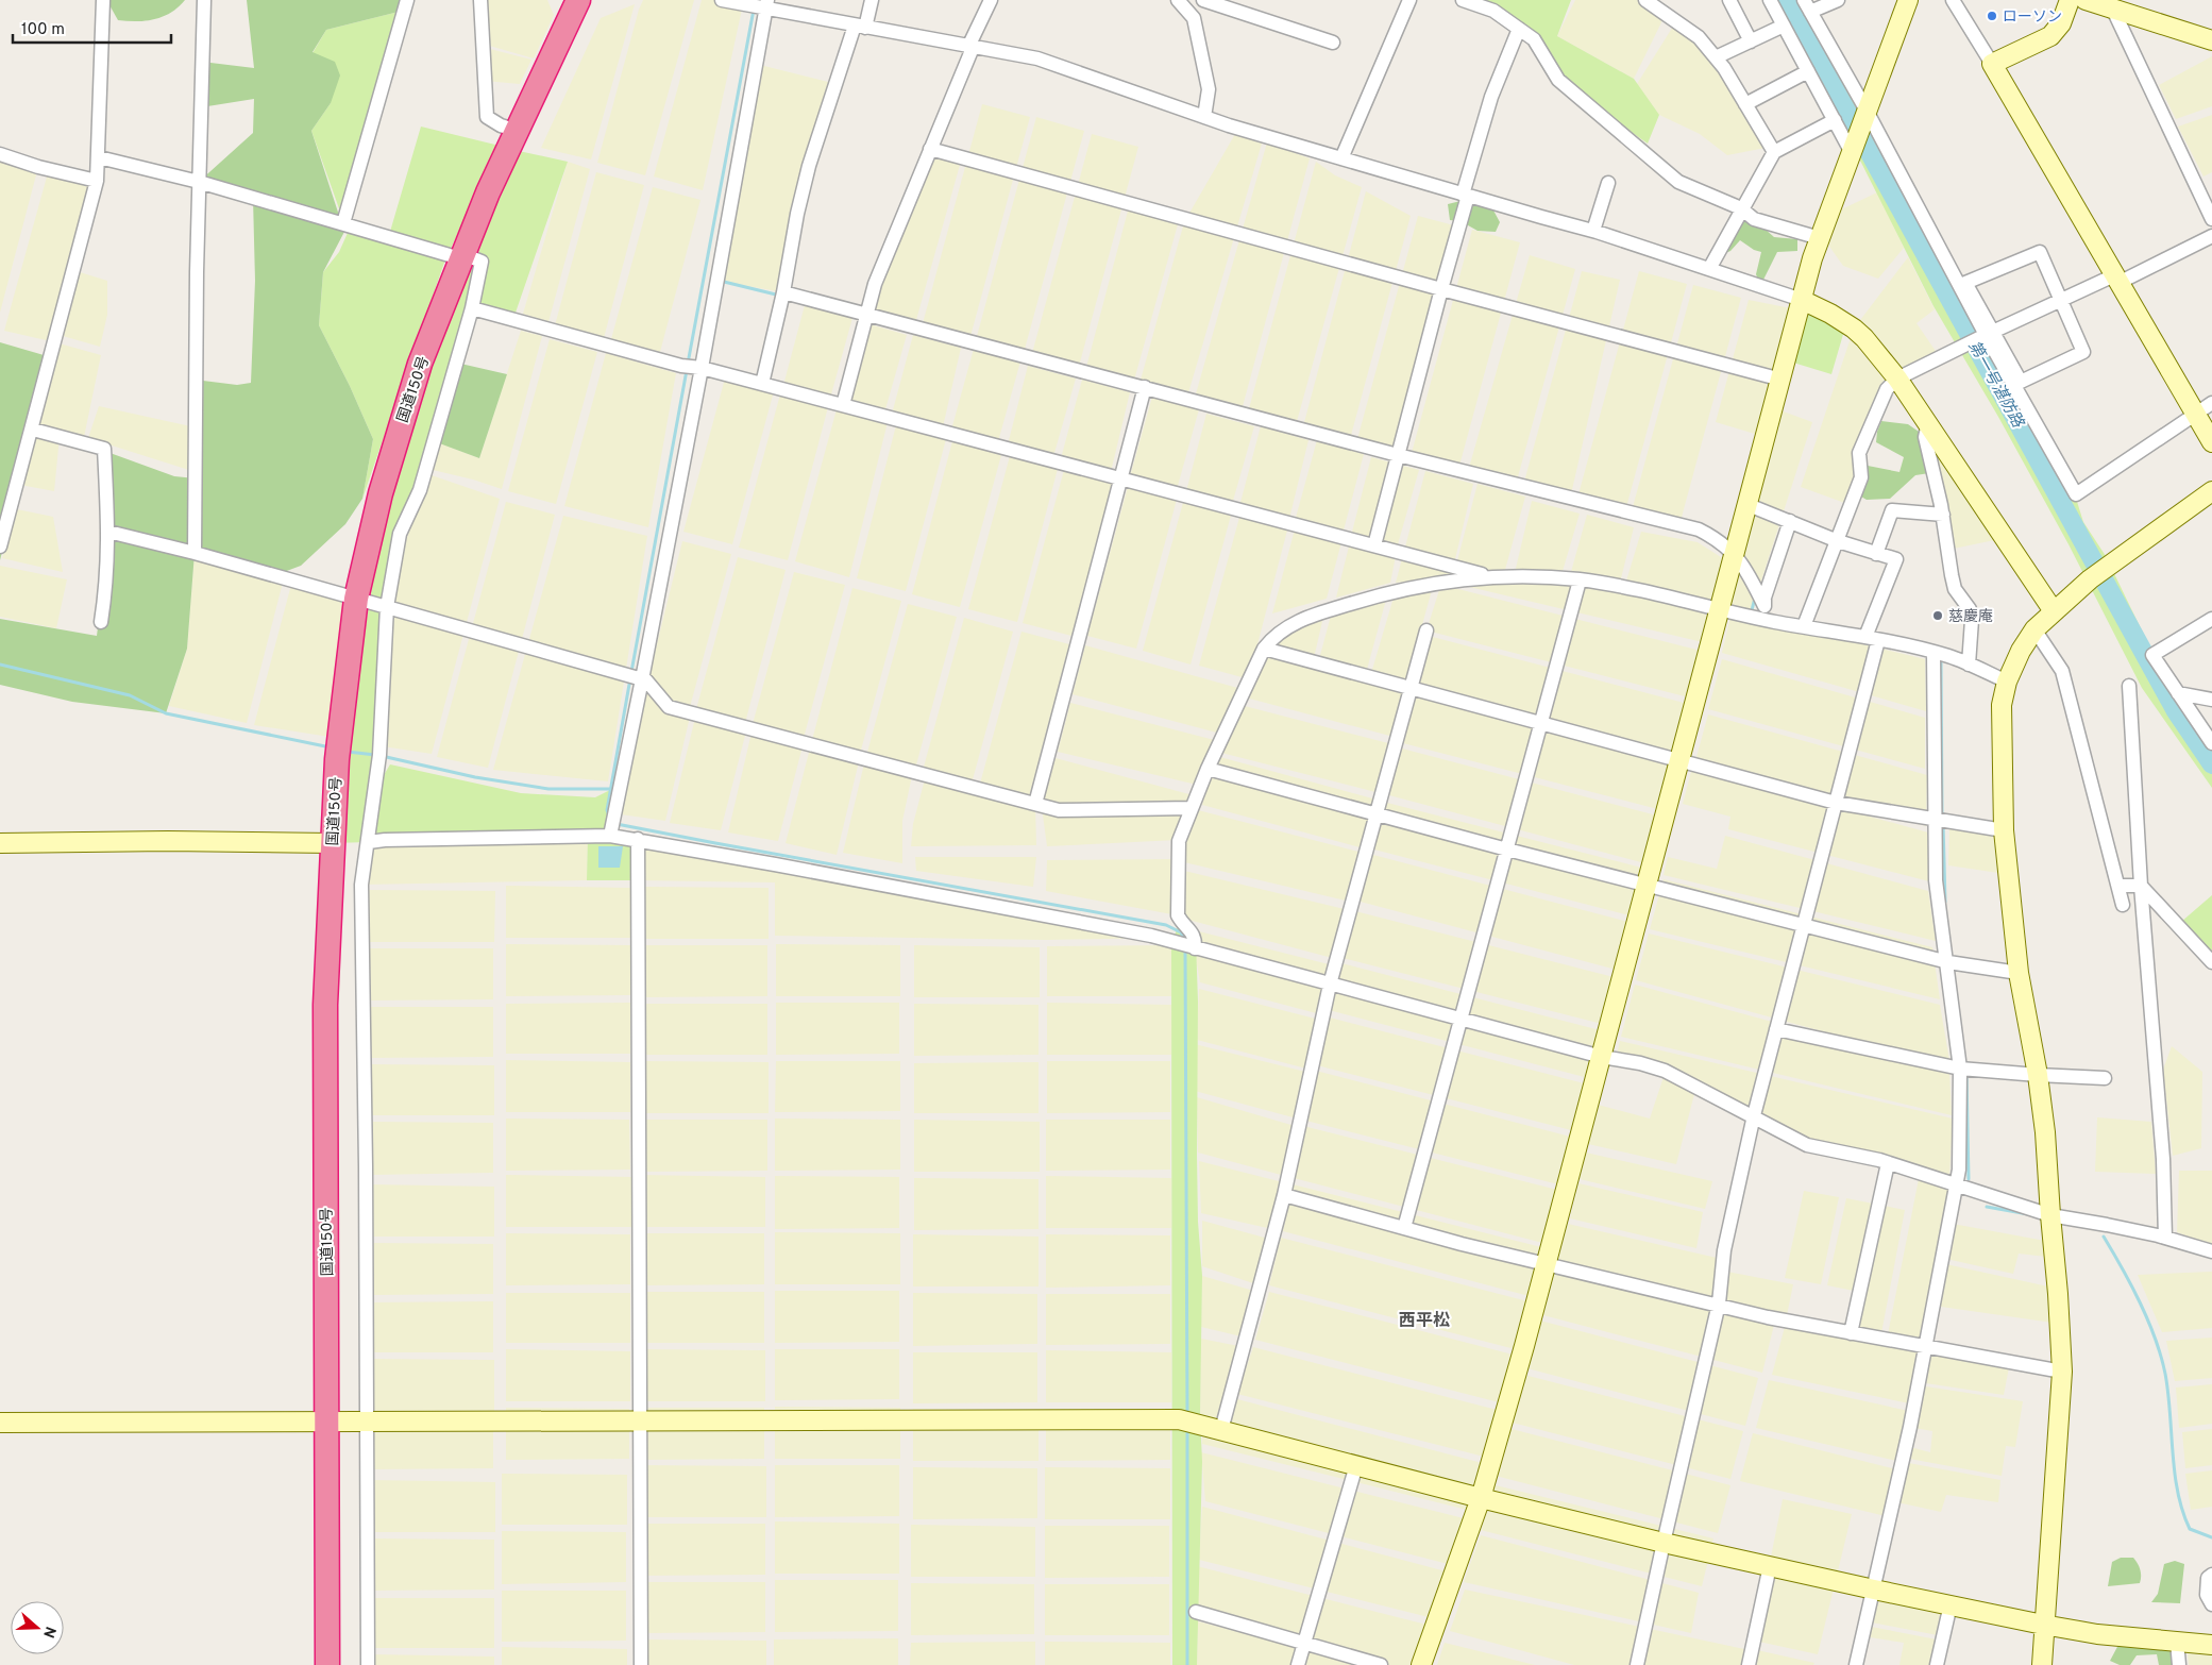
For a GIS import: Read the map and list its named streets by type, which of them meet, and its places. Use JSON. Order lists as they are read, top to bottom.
{
  "streets": {
    "highway": ["国道150号"]
  },
  "districts": ["西平松"],
  "water": ["第一号湛防路"],
  "places": ["ローソン", "慈慶庵"],
  "scale_bar": "100 m",
  "north": "right"
}
